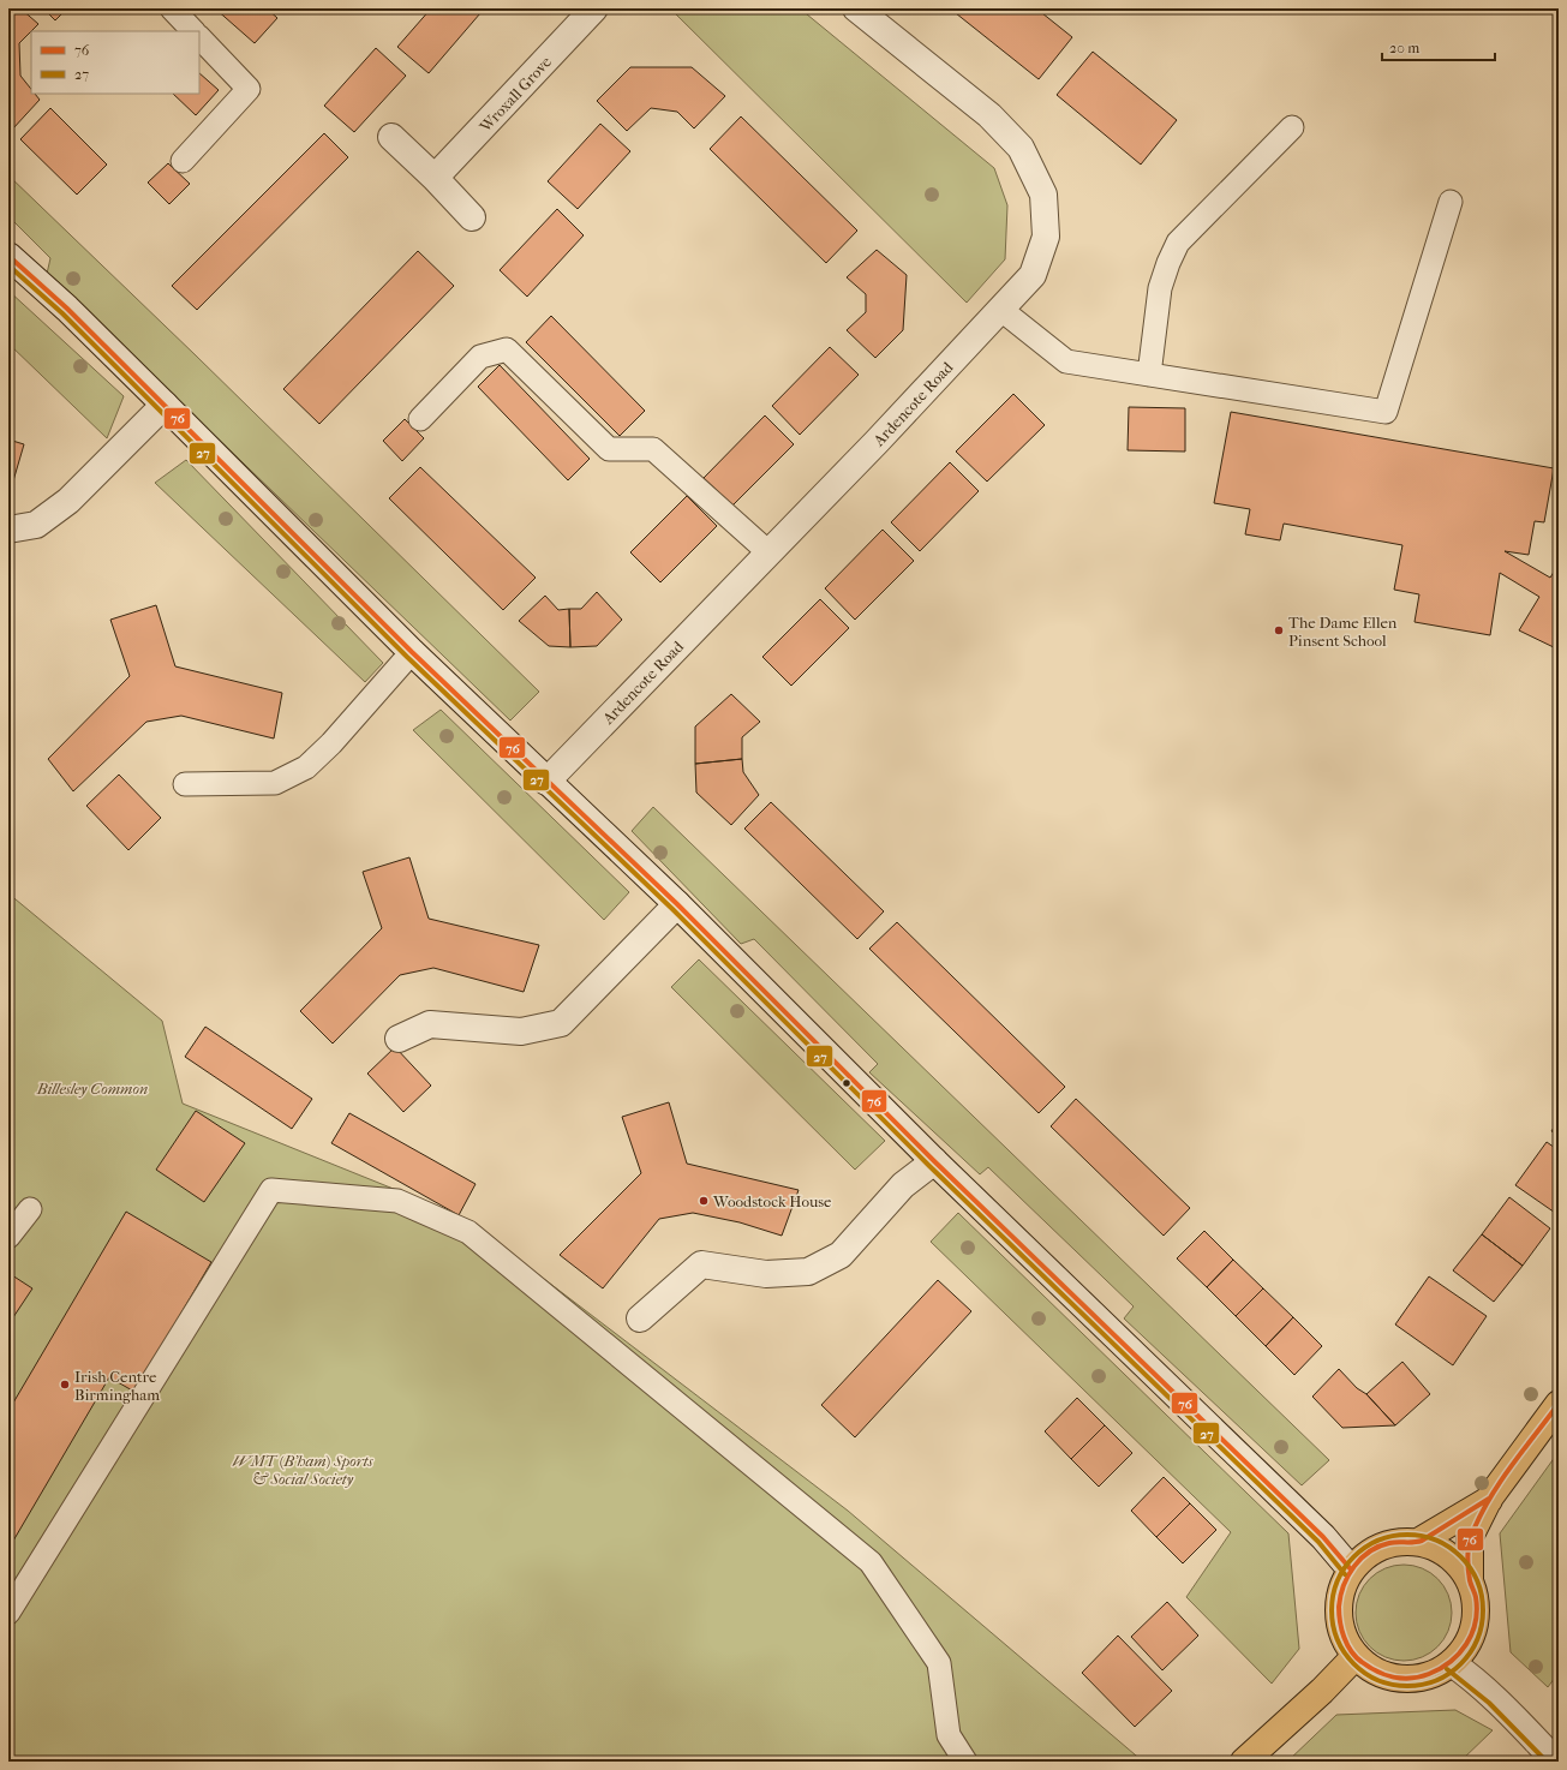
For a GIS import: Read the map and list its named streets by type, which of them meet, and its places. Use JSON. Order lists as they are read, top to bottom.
{
  "streets": {
    "street": ["Wroxall Grove", "Ardencote Road"]
  },
  "parks": ["Billesley Common", "WMT (B'ham) Sports & Social Society"],
  "places": ["The Dame Ellen Pinsent School", "Woodstock House", "Irish Centre Birmingham"],
  "lines": ["transit line 76", "transit line 27"],
  "legend": ["76", "27"],
  "scale_bar": "20 m"
}
